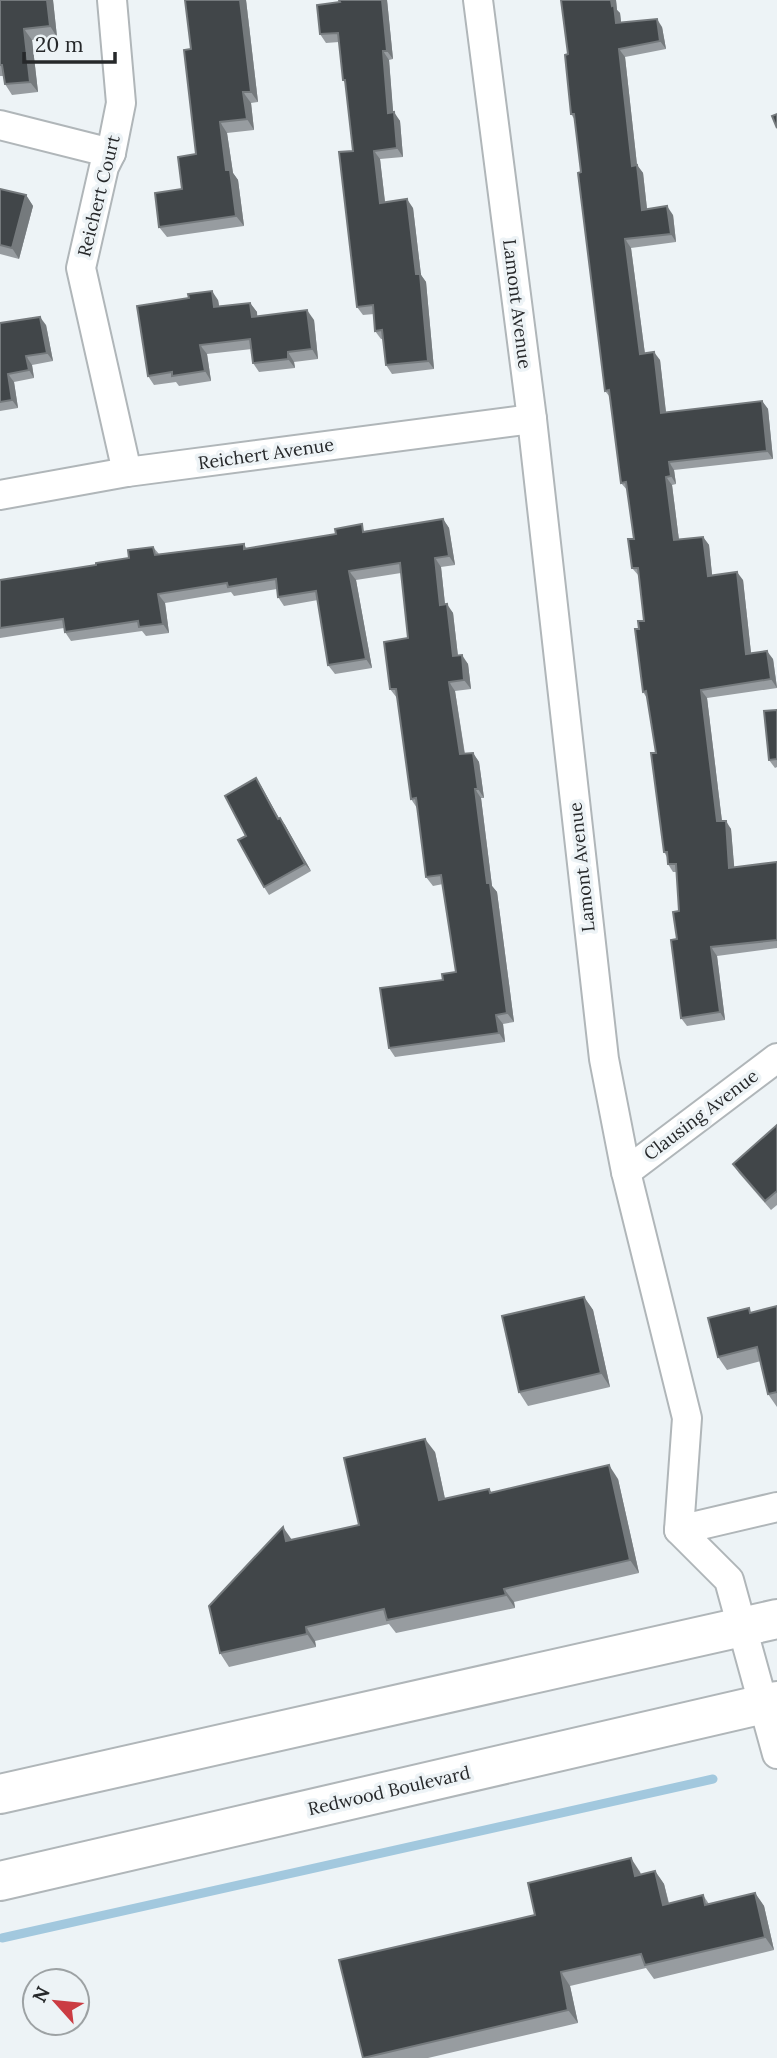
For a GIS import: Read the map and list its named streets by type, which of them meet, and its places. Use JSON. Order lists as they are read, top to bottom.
{
  "streets": {
    "main road": ["Redwood Boulevard"],
    "street": [
      "Reichert Court",
      "Lamont Avenue",
      "Reichert Avenue",
      "Clausing Avenue"
    ]
  },
  "crossings": [
    ["Reichert Court", "Reichert Avenue"],
    ["Lamont Avenue", "Reichert Avenue"],
    ["Lamont Avenue", "Clausing Avenue"]
  ],
  "scale_bar": "20 m",
  "north": "top left"
}
